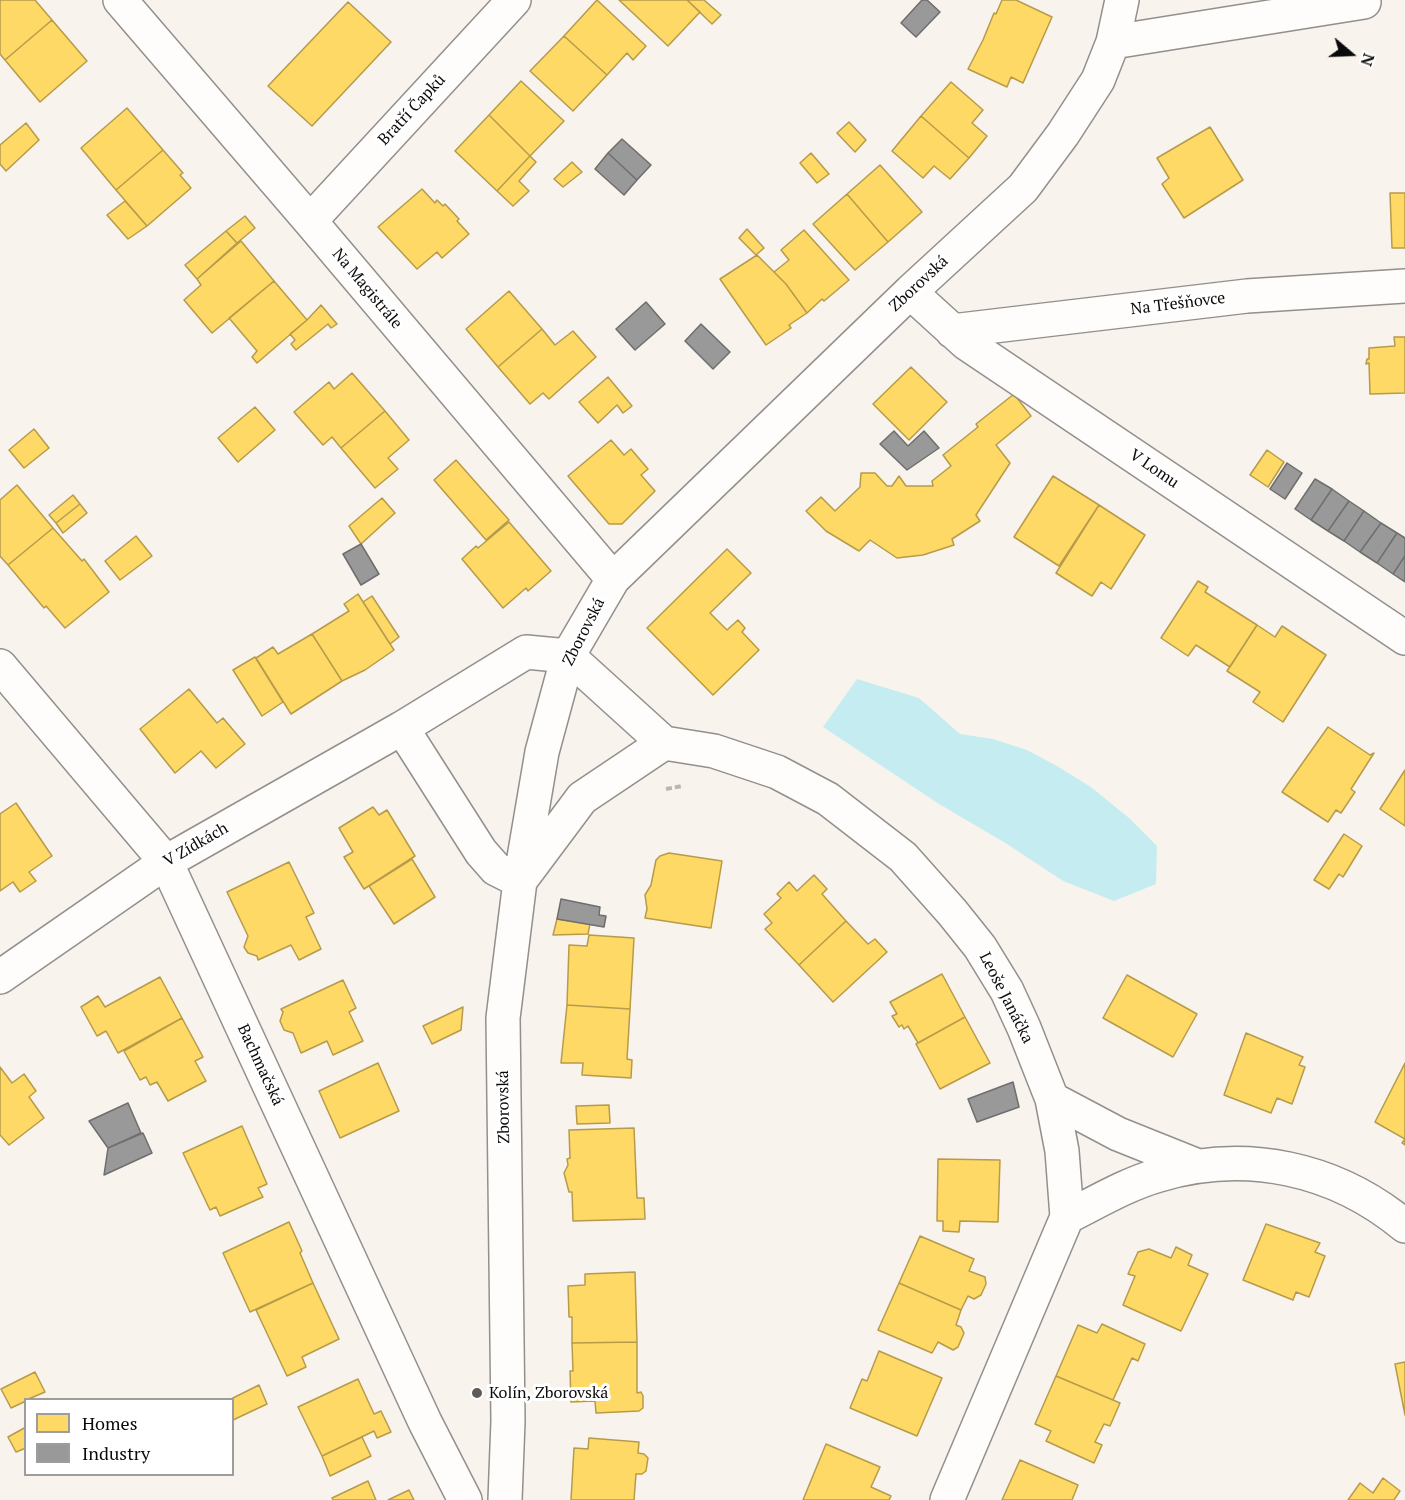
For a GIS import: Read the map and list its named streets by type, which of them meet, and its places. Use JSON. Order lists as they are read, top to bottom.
{
  "streets": {
    "street": [
      "Bratří Čapků",
      "Zborovská",
      "Na Magistrále",
      "Na Třešňovce",
      "V Lomu",
      "V Zídkách",
      "Leoše Janáčka",
      "Bachmačská"
    ]
  },
  "crossings": [
    ["Bratří Čapků", "Na Magistrále"],
    ["Zborovská", "Na Magistrále"],
    ["Zborovská", "V Lomu"],
    ["Zborovská", "V Zídkách"],
    ["Na Třešňovce", "V Lomu"],
    ["V Zídkách", "Bachmačská"]
  ],
  "places": ["Kolín, Zborovská"],
  "legend": ["Homes", "Industry"],
  "north": "right"
}
